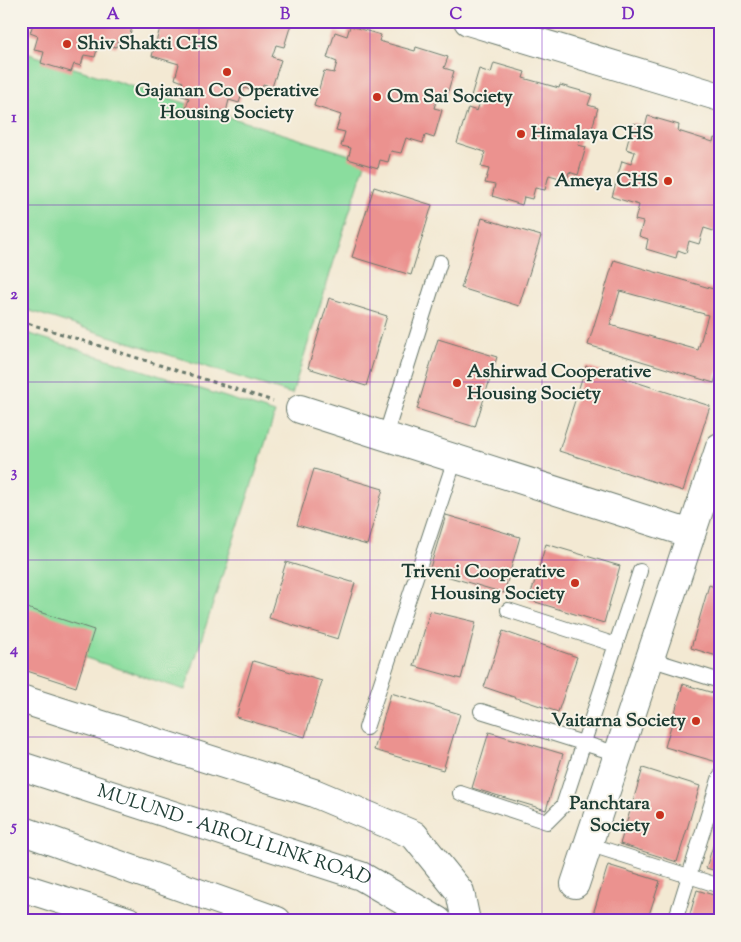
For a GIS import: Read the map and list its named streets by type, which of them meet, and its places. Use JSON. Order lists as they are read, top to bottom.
{
  "streets": {
    "street": ["MULUND - AIROLI LINK ROAD"]
  },
  "places": [
    "Shiv Shakti CHS",
    "Gajanan Co Operative Housing Society",
    "Om Sai Society",
    "Himalaya CHS",
    "Ameya CHS",
    "Ashirwad Cooperative Housing Society",
    "Triveni Cooperative Housing Society",
    "Vaitarna Society",
    "Panchtara Society"
  ],
  "grid": {
    "columns": [
      "A",
      "B",
      "C",
      "D"
    ],
    "rows": [
      "1",
      "2",
      "3",
      "4",
      "5"
    ]
  }
}
